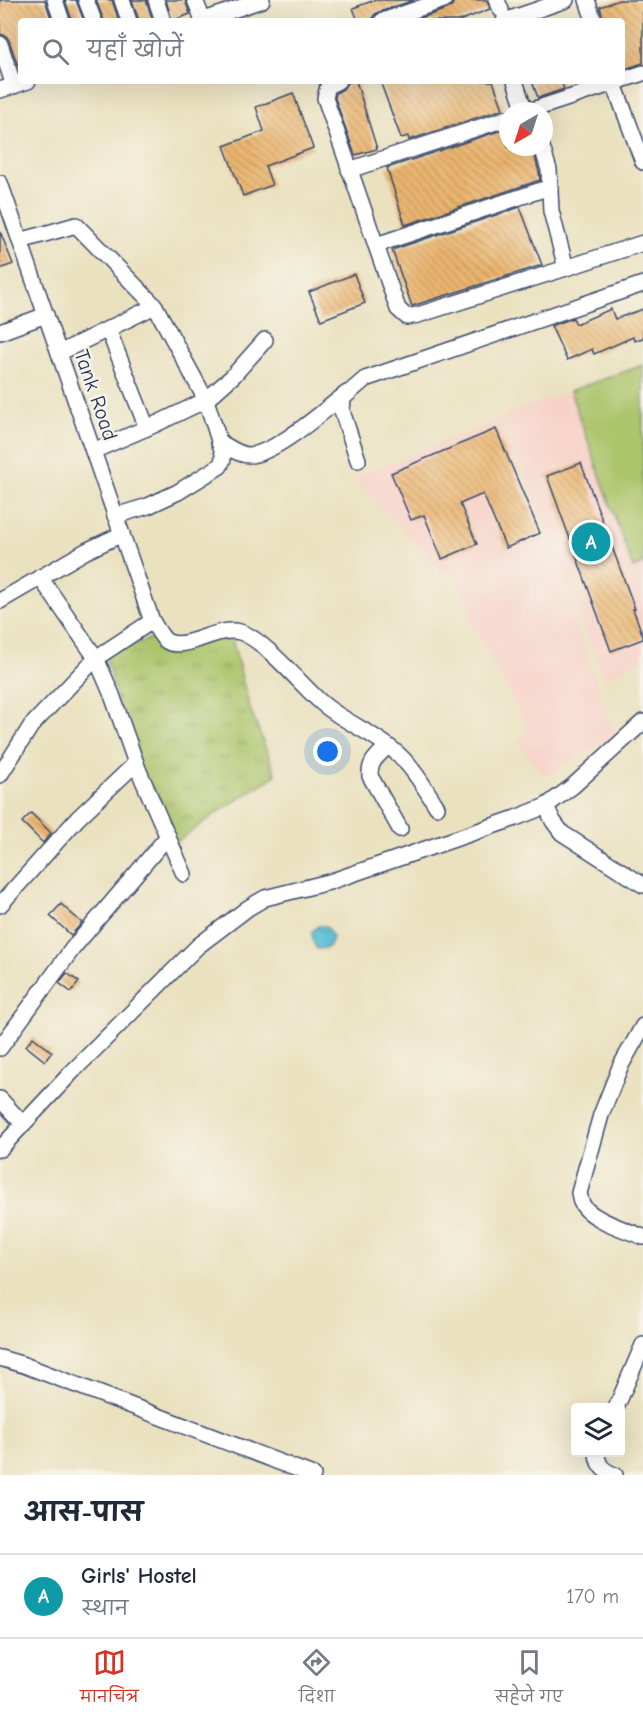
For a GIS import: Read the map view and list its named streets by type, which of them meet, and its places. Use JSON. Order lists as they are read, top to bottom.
{
  "streets": {
    "street": ["Tank Road"]
  },
  "north": "bottom left",
  "page": {
    "search": "यहाँ खोजें",
    "pins": "A",
    "heading": "आस-पास",
    "list": [
      {
        "mark": "A",
        "name": "Girls' Hostel",
        "note": "स्थान",
        "value": "170 m"
      }
    ],
    "nav": ["मानचित्र", "दिशा", "सहेजे गए"]
  }
}
